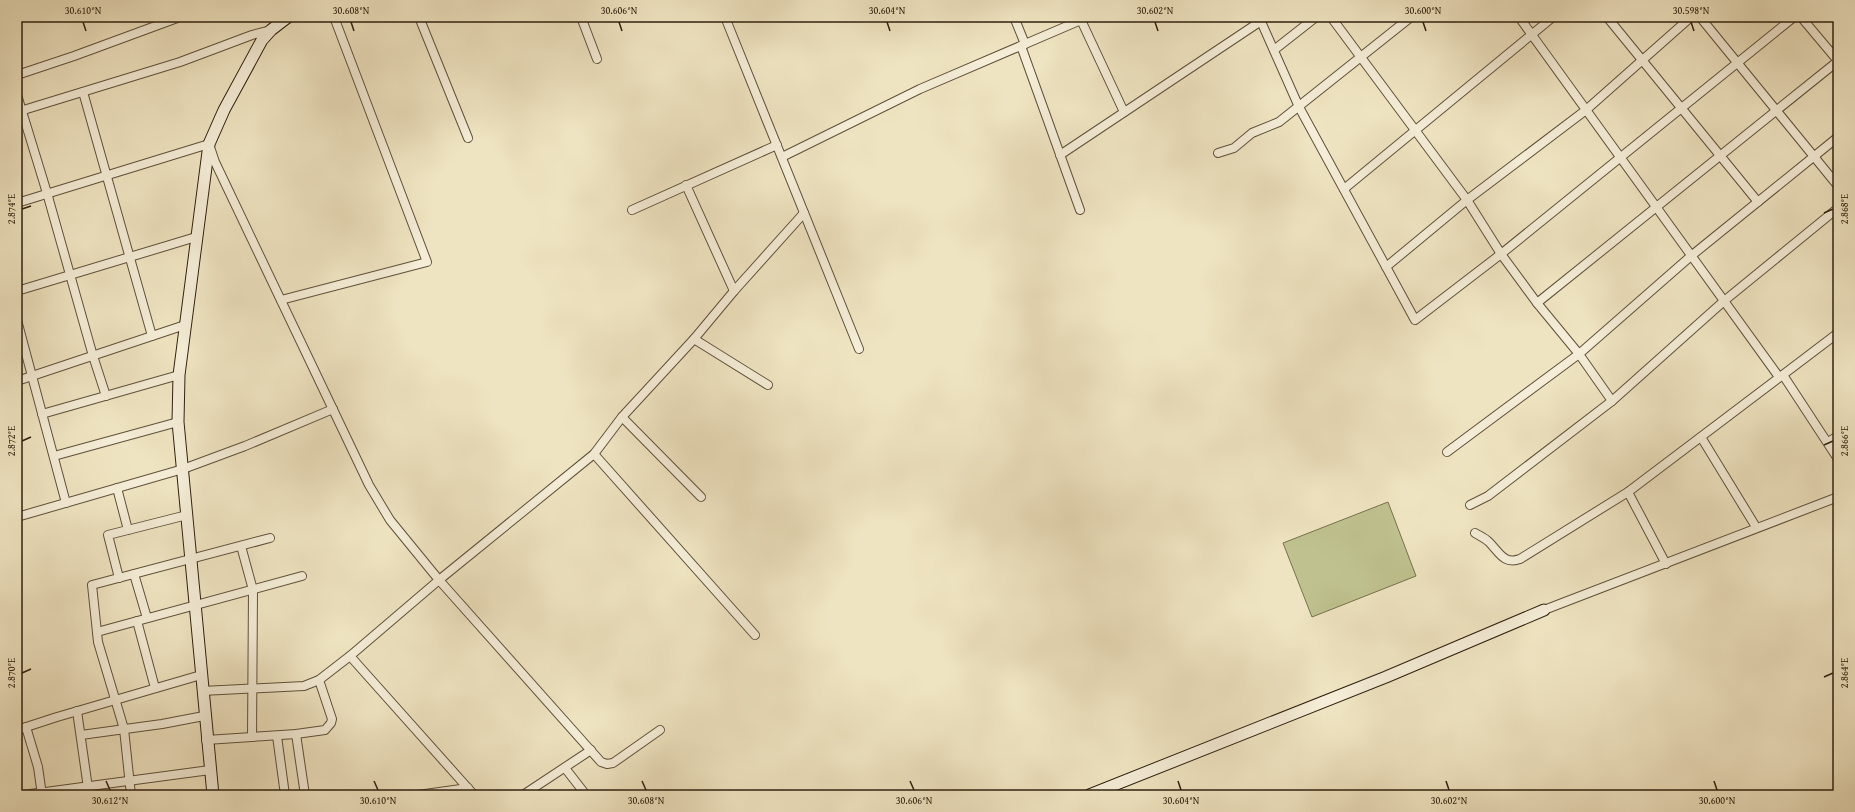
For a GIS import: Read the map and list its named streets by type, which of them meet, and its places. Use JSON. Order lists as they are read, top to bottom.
{
  "coordinates": [
    "30.610°N",
    "30.608°N",
    "30.606°N",
    "30.604°N",
    "30.602°N",
    "30.600°N",
    "30.598°N",
    "2.874°E",
    "2.868°E",
    "2.872°E",
    "2.866°E",
    "2.870°E",
    "2.864°E",
    "30.612°N"
  ]
}
